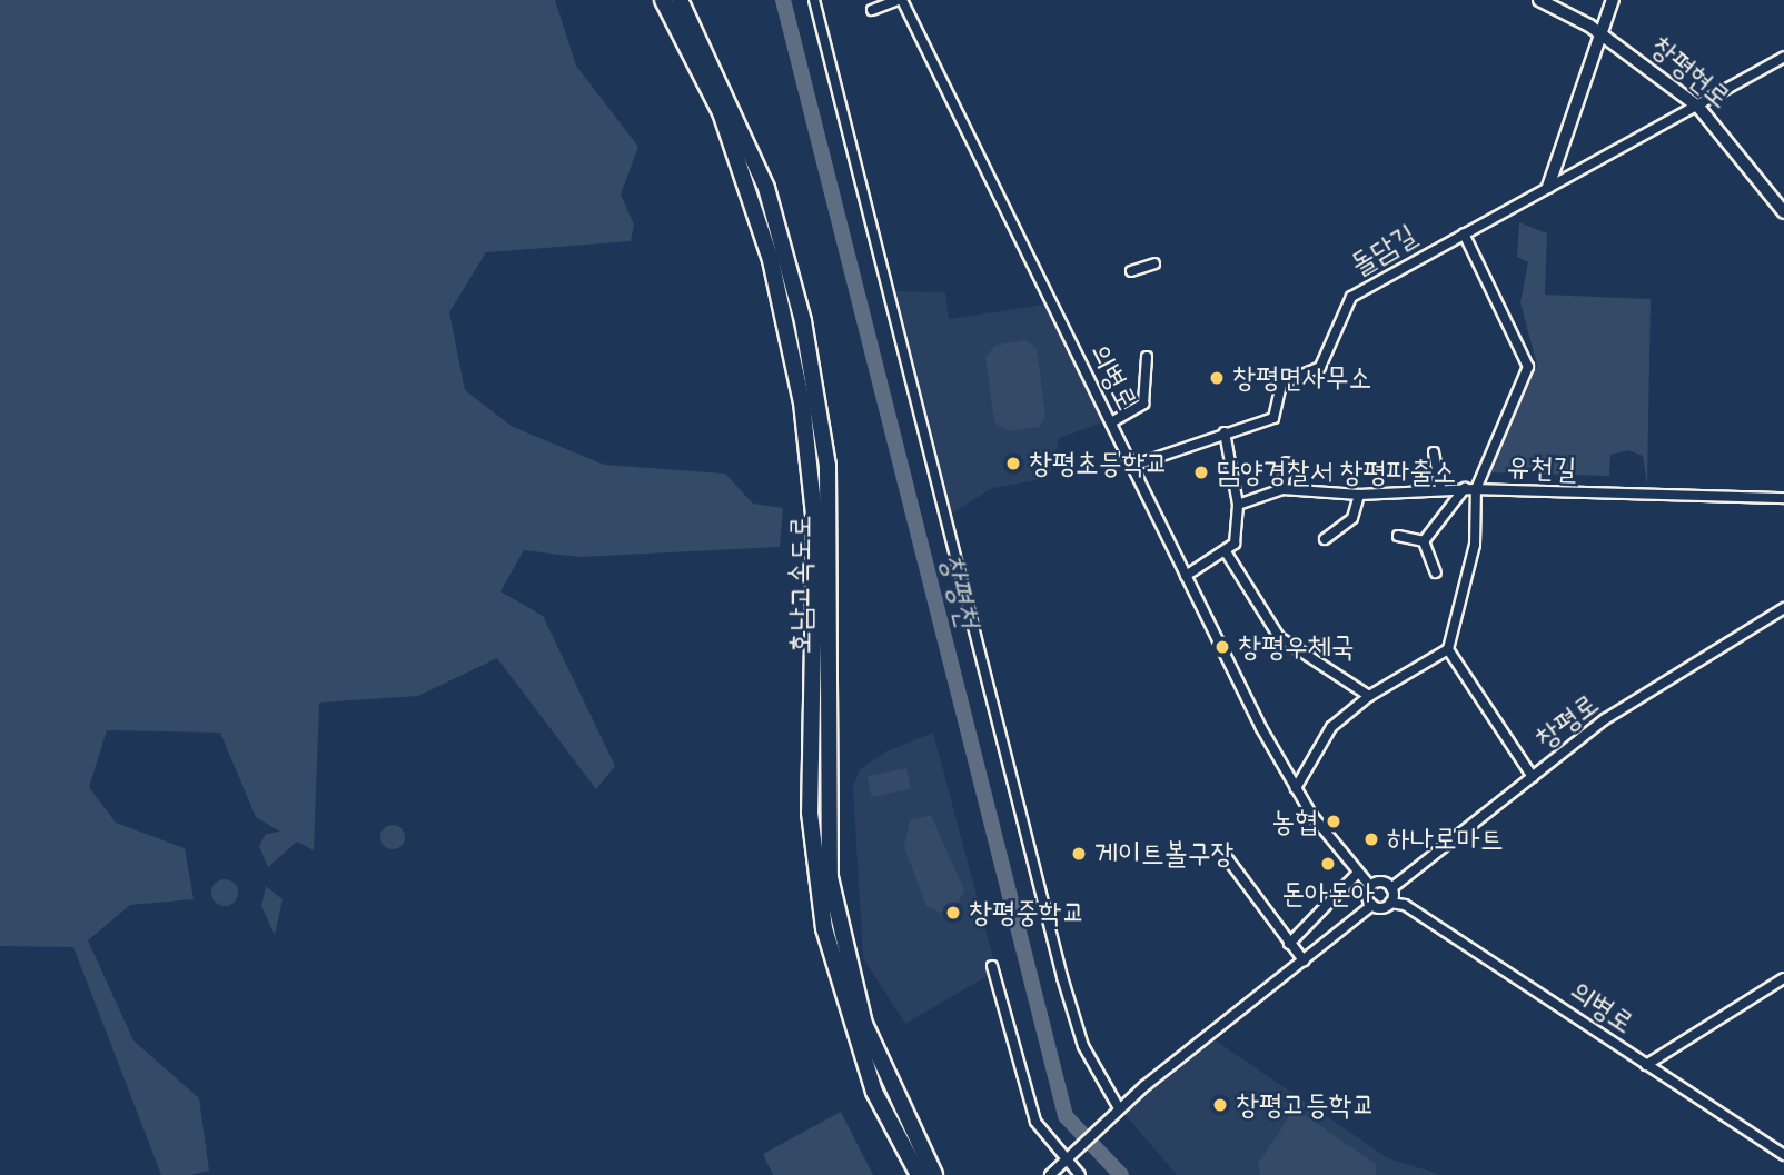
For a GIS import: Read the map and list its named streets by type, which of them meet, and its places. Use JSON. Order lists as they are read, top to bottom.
{
  "streets": {
    "highway": ["호남고속도로"],
    "main road": ["창평현로"],
    "street": [
      "돌담길",
      "의병로",
      "유천길",
      "창평로"
    ]
  },
  "crossings": [
    ["돌담길", "의병로"]
  ],
  "water": ["창평천"],
  "places": [
    "창평면사무소",
    "창평초등학교",
    "담양경찰서 창평파출소",
    "창평우체국",
    "농협",
    "하나로마트",
    "게이트볼구장",
    "돈아돈아",
    "창평중학교",
    "창평고등학교"
  ]
}
